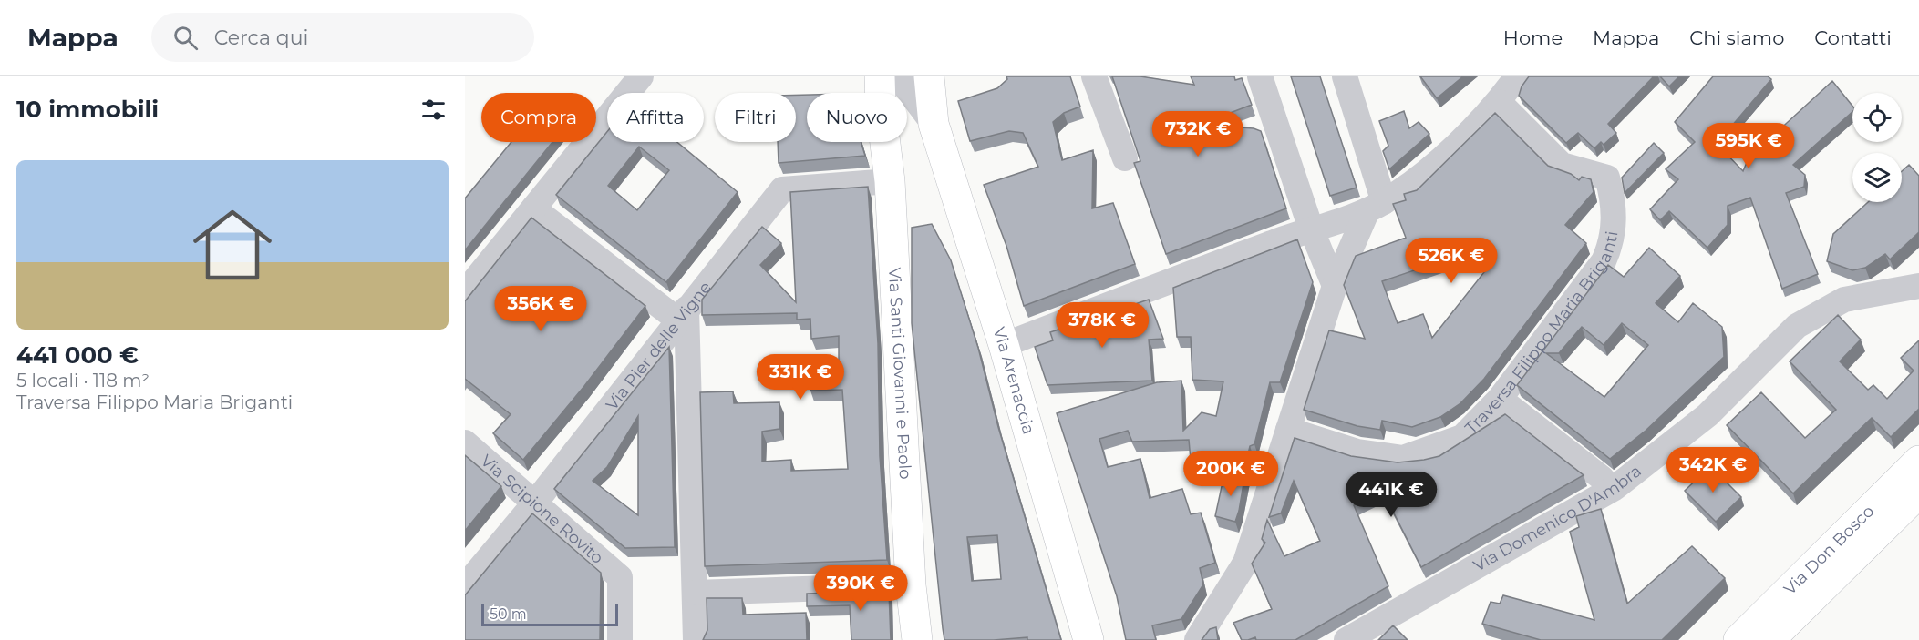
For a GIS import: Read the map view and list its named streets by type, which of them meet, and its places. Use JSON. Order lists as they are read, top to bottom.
{
  "streets": {
    "main road": ["Via Santi Giovanni e Paolo", "Via Arenaccia", "Via Don Bosco"],
    "street": [
      "Traversa Filippo Maria Briganti",
      "Via Pier delle Vigne",
      "Via Scipione Rovito",
      "Via Domenico D'Ambra"
    ]
  },
  "crossings": [
    ["Via Pier delle Vigne", "Via Santi Giovanni e Paolo"],
    ["Via Pier delle Vigne", "Via Scipione Rovito"]
  ],
  "scale_bar": "50 m",
  "page": {
    "header": "Mappa",
    "search": "Cerca qui",
    "nav": [
      "Home",
      "Mappa",
      "Chi siamo",
      "Contatti"
    ],
    "heading": "10 immobili",
    "chip": [
      "Compra",
      "Affitta",
      "Filtri",
      "Nuovo"
    ],
    "price": [
      "732K €",
      "595K €",
      "526K €",
      "356K €",
      "378K €",
      "331K €",
      "342K €",
      "200K €",
      "441K €",
      "390K €"
    ],
    "list": [
      {
        "name": "441 000 €",
        "note": "5 locali · 118 m² · Traversa Filippo Maria Briganti"
      }
    ],
    "scale": "50 m"
  }
}
